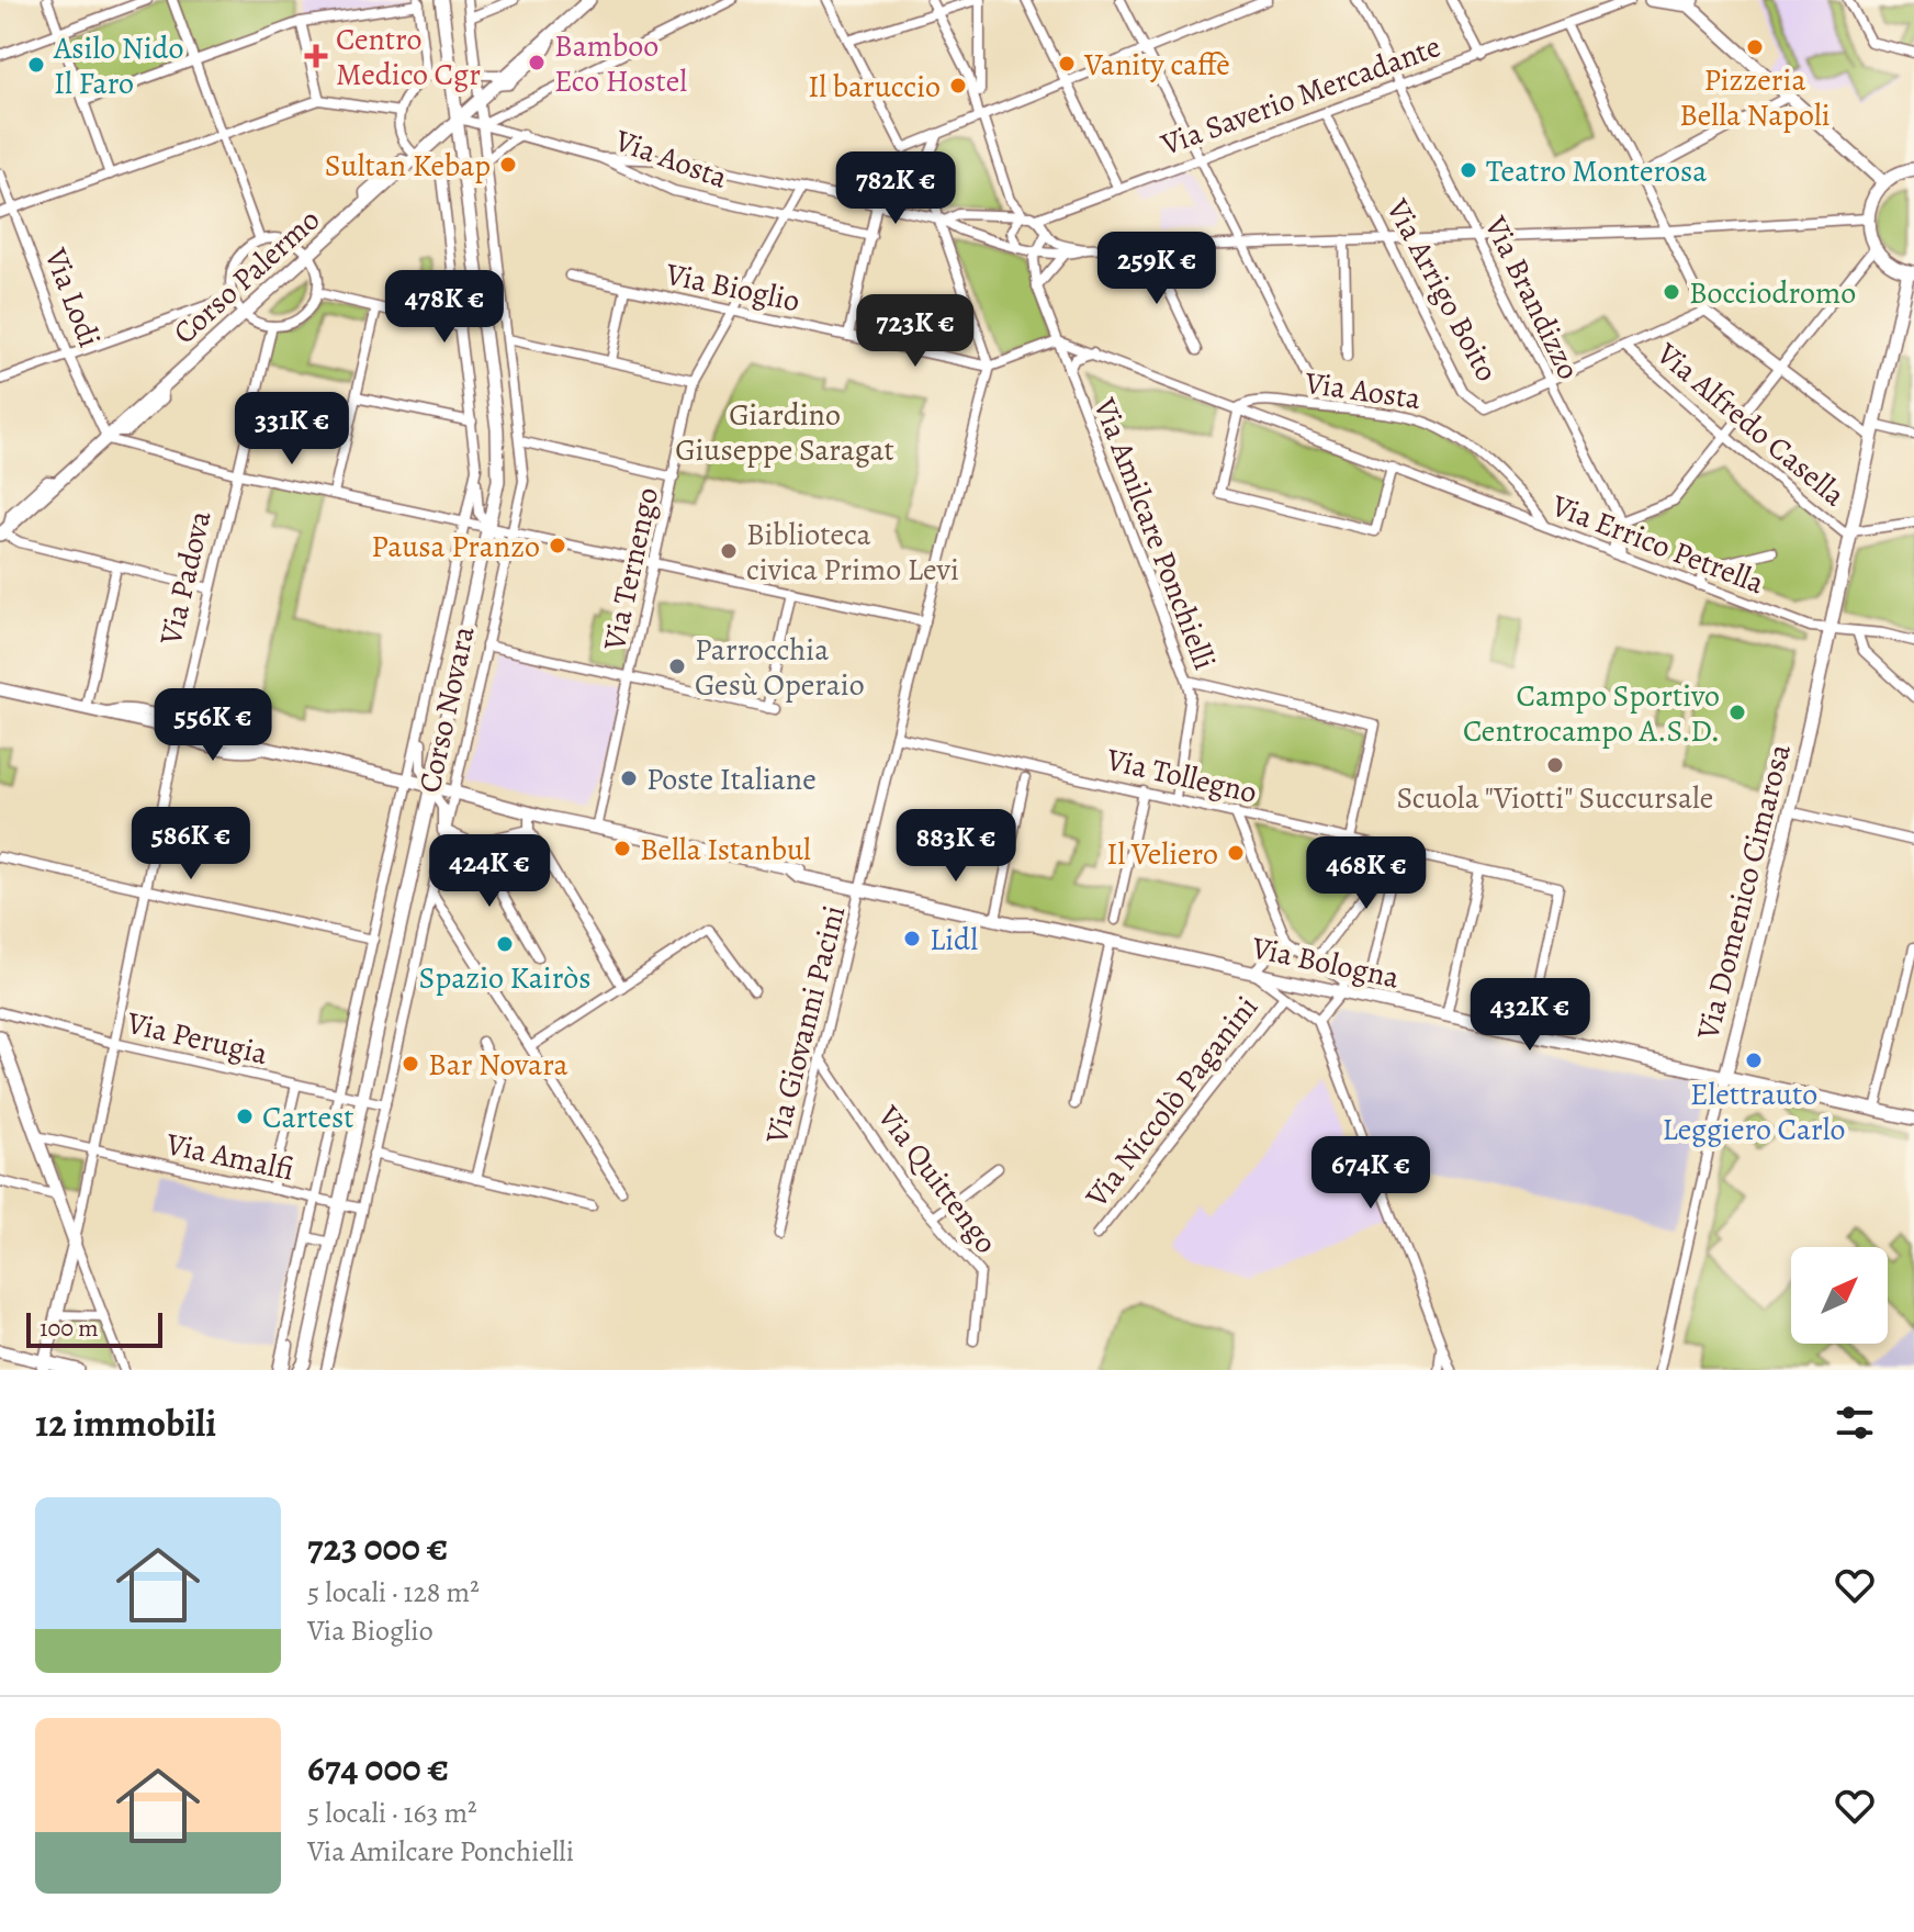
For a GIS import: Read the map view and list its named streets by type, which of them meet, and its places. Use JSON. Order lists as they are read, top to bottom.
{
  "streets": {
    "main road": [
      "Corso Palermo",
      "Corso Novara",
      "Via Domenico Cimarosa",
      "Via Bologna"
    ],
    "street": [
      "Via Saverio Mercadante",
      "Via Aosta",
      "Via Bioglio",
      "Via Arrigo Boito",
      "Via Lodi",
      "Via Brandizzo",
      "Via Alfredo Casella",
      "Via Amilcare Ponchielli",
      "Via Errico Petrella",
      "Via Ternengo",
      "Via Padova",
      "Via Tollegno",
      "Via Giovanni Pacini",
      "Via Perugia",
      "Via Niccolò Paganini",
      "Via Amalfi",
      "Via Quittengo"
    ]
  },
  "crossings": [
    ["Via Saverio Mercadante", "Via Arrigo Boito"],
    ["Via Saverio Mercadante", "Via Brandizzo"],
    ["Via Aosta", "Corso Palermo"],
    ["Via Aosta", "Via Errico Petrella"],
    ["Via Aosta", "Via Ternengo"],
    ["Via Aosta", "Corso Novara"],
    ["Corso Palermo", "Via Lodi"],
    ["Corso Palermo", "Corso Novara"],
    ["Via Bioglio", "Via Ternengo"],
    ["Via Bioglio", "Via Giovanni Pacini"],
    ["Via Arrigo Boito", "Via Brandizzo"],
    ["Via Arrigo Boito", "Via Alfredo Casella"],
    ["Via Alfredo Casella", "Via Domenico Cimarosa"],
    ["Via Amilcare Ponchielli", "Via Errico Petrella"],
    ["Via Amilcare Ponchielli", "Via Tollegno"],
    ["Via Errico Petrella", "Via Domenico Cimarosa"],
    ["Via Ternengo", "Via Bologna"],
    ["Via Padova", "Via Bologna"],
    ["Via Padova", "Via Perugia"],
    ["Via Padova", "Via Amalfi"],
    ["Corso Novara", "Via Bologna"],
    ["Corso Novara", "Via Perugia"],
    ["Corso Novara", "Via Amalfi"],
    ["Via Tollegno", "Via Bologna"],
    ["Via Tollegno", "Via Giovanni Pacini"],
    ["Via Domenico Cimarosa", "Via Bologna"],
    ["Via Bologna", "Via Giovanni Pacini"],
    ["Via Giovanni Pacini", "Via Quittengo"]
  ],
  "parks": ["Giardino Giuseppe Saragat"],
  "places": {
    "other": [
      "Pizzeria Bella Napoli",
      "Bamboo Eco Hostel",
      "Vanity caffè",
      "Asilo Nido Il Faro",
      "Il baruccio",
      "Sultan Kebap",
      "Teatro Monterosa",
      "Bocciodromo",
      "Pausa Pranzo",
      "Biblioteca civica Primo Levi",
      "Parrocchia Gesù Operaio",
      "Campo Sportivo Centrocampo A.S.D.",
      "Scuola \"Viotti\" Succursale",
      "Poste Italiane",
      "Bella Istanbul",
      "Il Veliero",
      "Lidl",
      "Spazio Kairòs",
      "Elettrauto Leggiero Carlo",
      "Bar Novara",
      "Cartest"
    ],
    "health": ["Centro Medico Cgr"]
  },
  "scale_bar": "100 m",
  "north": "top right",
  "page": {
    "price": [
      "782K €",
      "259K €",
      "478K €",
      "723K €",
      "331K €",
      "556K €",
      "586K €",
      "883K €",
      "424K €",
      "468K €",
      "432K €",
      "674K €"
    ],
    "scale": "100 m",
    "heading": "12 immobili",
    "list": [
      {
        "name": "723 000 €",
        "note": "5 locali · 128 m² · Via Bioglio"
      },
      {
        "name": "674 000 €",
        "note": "5 locali · 163 m² · Via Amilcare Ponchielli"
      }
    ]
  }
}
